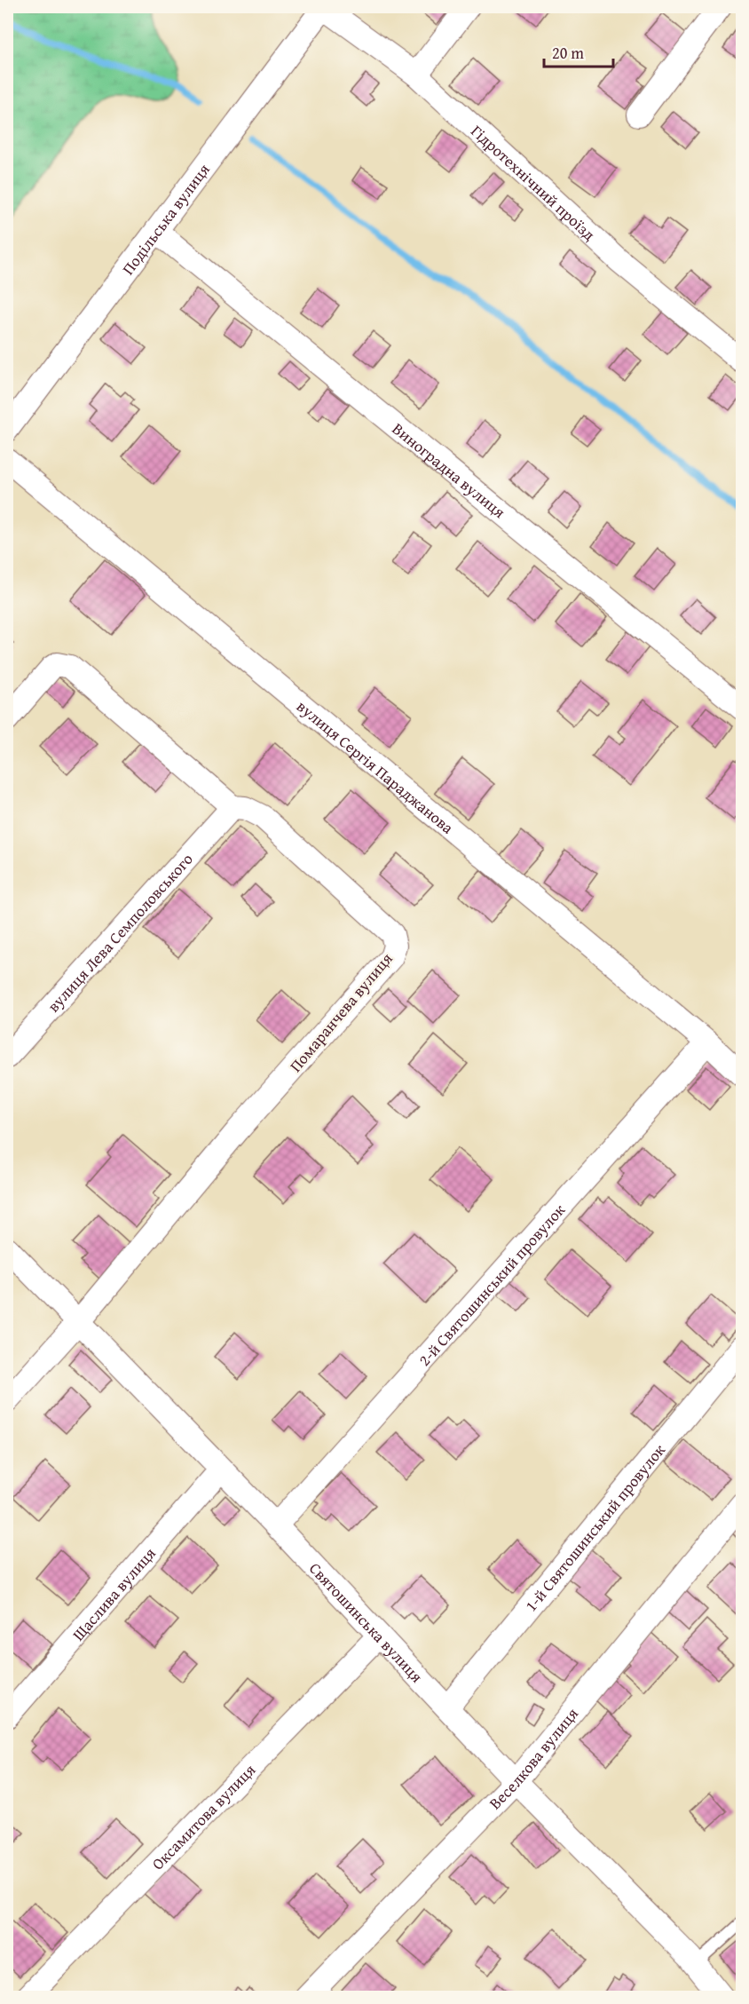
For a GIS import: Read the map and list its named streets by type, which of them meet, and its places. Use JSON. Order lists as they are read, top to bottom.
{
  "streets": {
    "street": [
      "Гідротехнічний проїзд",
      "Подільська вулиця",
      "Виноградна вулиця",
      "вулиця Сергія Параджанова",
      "вулиця Лева Семполовського",
      "Помаранчева вулиця",
      "2-й Святошинський провулок",
      "1-й Святошинський провулок",
      "Щаслива вулиця",
      "Святошинська вулиця",
      "Веселкова вулиця",
      "Оксамитова вулиця"
    ]
  },
  "crossings": [
    ["Гідротехнічний проїзд", "Подільська вулиця"],
    ["Подільська вулиця", "Виноградна вулиця"],
    ["вулиця Сергія Параджанова", "2-й Святошинський провулок"],
    ["вулиця Лева Семполовського", "Помаранчева вулиця"],
    ["Помаранчева вулиця", "Святошинська вулиця"],
    ["2-й Святошинський провулок", "Святошинська вулиця"],
    ["1-й Святошинський провулок", "Святошинська вулиця"],
    ["Щаслива вулиця", "Святошинська вулиця"],
    ["Святошинська вулиця", "Веселкова вулиця"],
    ["Святошинська вулиця", "Оксамитова вулиця"]
  ],
  "scale_bar": "20 m"
}
